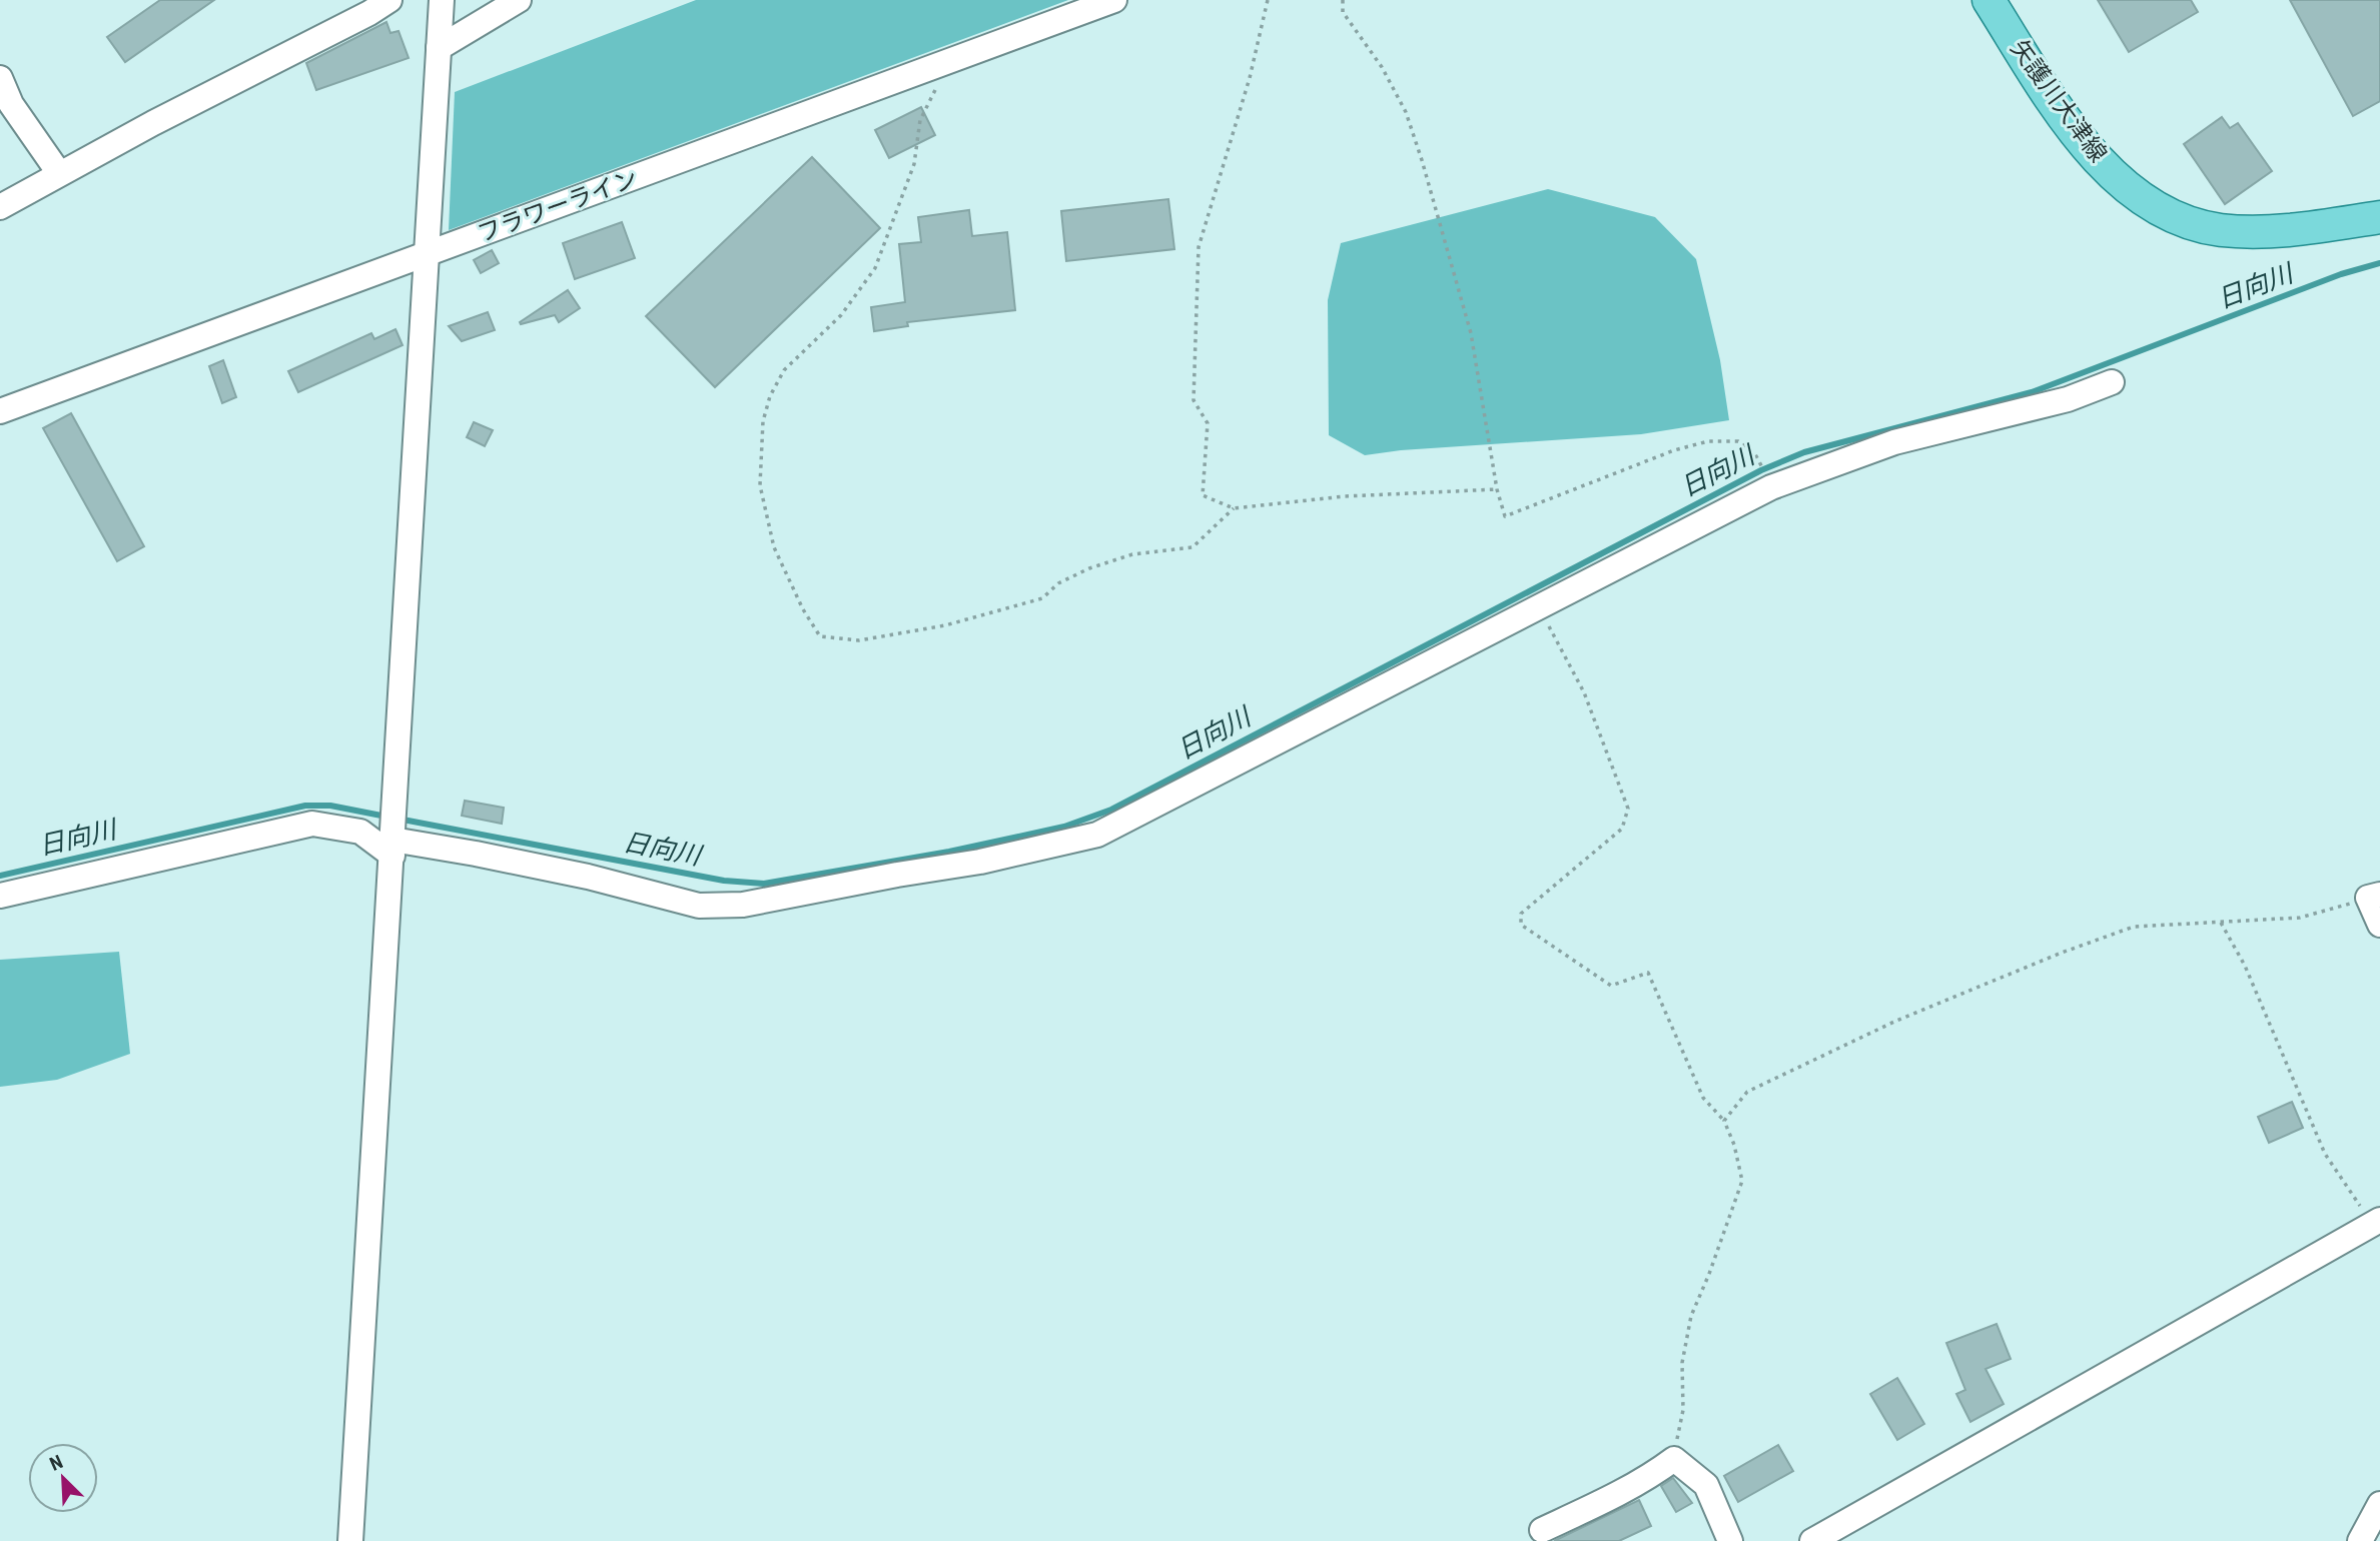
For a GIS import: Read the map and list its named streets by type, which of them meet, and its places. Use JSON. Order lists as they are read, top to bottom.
{
  "streets": {
    "main road": ["矢護川大津線"],
    "street": ["フラワーライン"]
  },
  "water": ["日向川"],
  "north": "top left"
}
